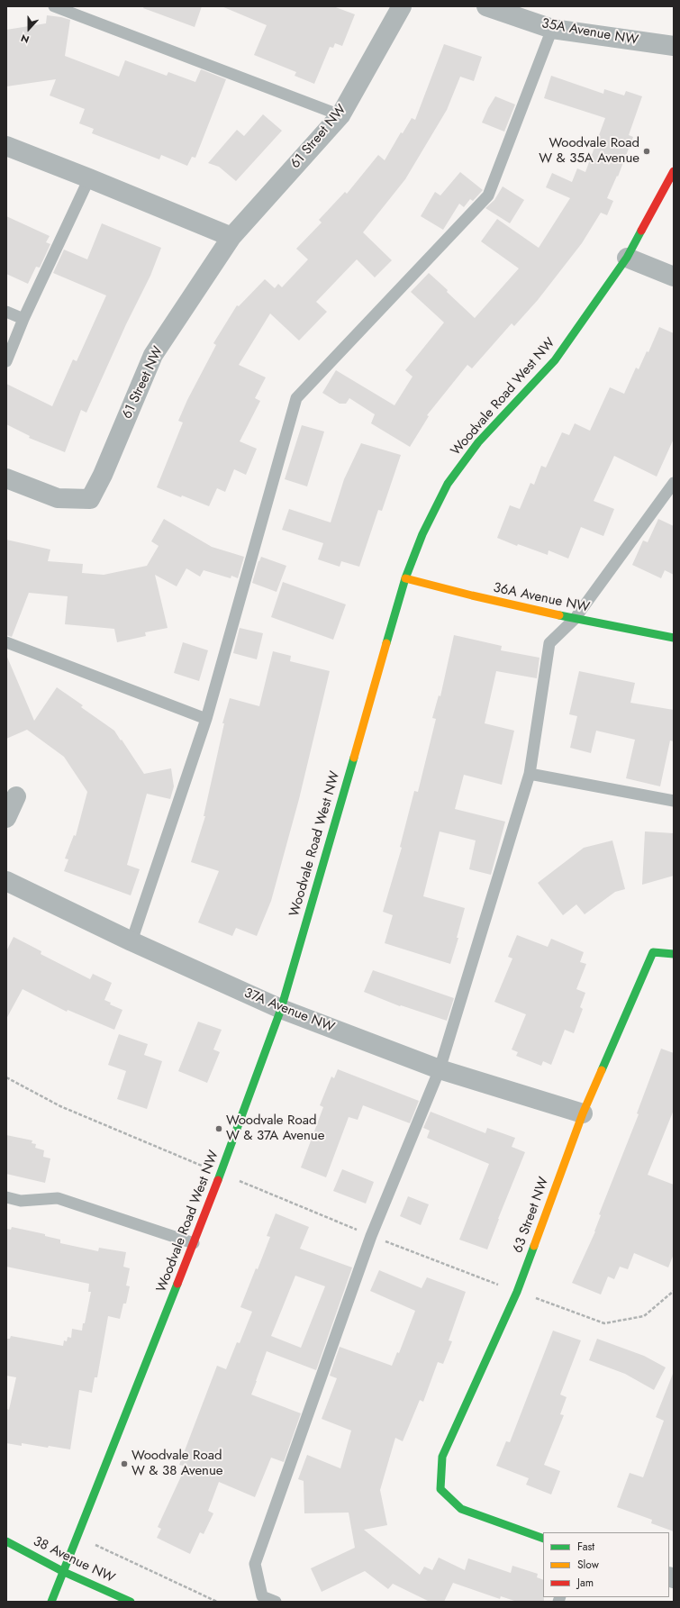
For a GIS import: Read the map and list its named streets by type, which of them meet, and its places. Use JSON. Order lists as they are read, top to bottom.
{
  "streets": {
    "street": [
      "35A Avenue NW",
      "61 Street NW",
      "Woodvale Road West NW",
      "36A Avenue NW",
      "37A Avenue NW",
      "63 Street NW",
      "38 Avenue NW"
    ]
  },
  "crossings": [
    ["Woodvale Road West NW", "36A Avenue NW"],
    ["Woodvale Road West NW", "37A Avenue NW"],
    ["Woodvale Road West NW", "38 Avenue NW"],
    ["37A Avenue NW", "63 Street NW"]
  ],
  "places": ["Woodvale Road W & 35A Avenue", "Woodvale Road W & 37A Avenue", "Woodvale Road W & 38 Avenue"],
  "legend": ["Fast", "Slow", "Jam"],
  "north": "bottom"
}
